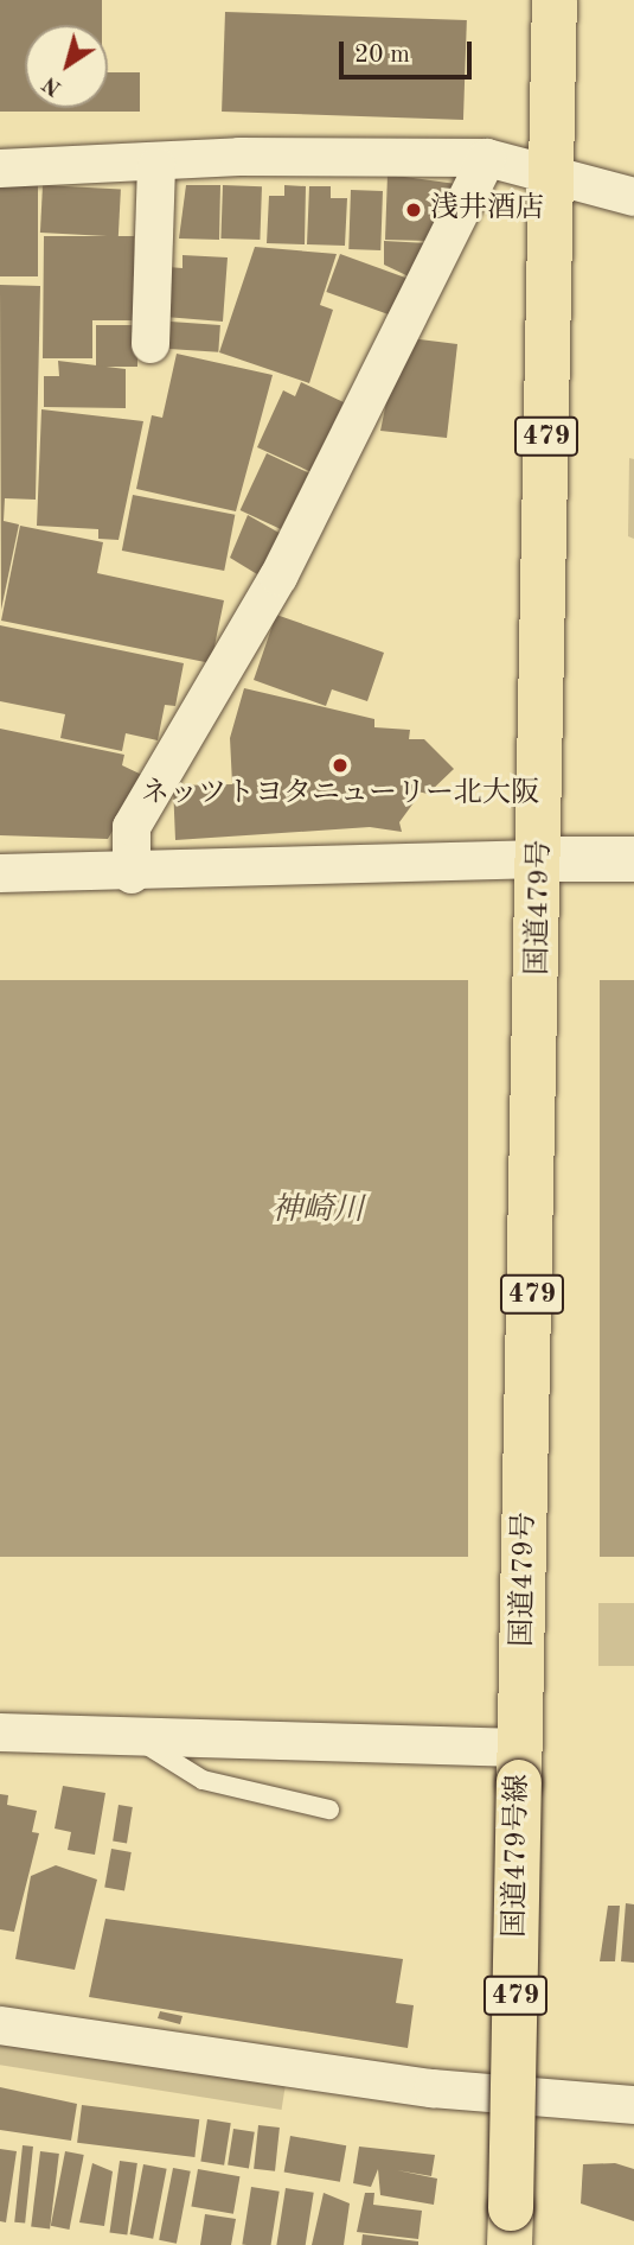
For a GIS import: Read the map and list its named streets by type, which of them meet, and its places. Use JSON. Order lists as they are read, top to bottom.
{
  "streets": {
    "highway": ["479", "国道479号", "国道479号線"]
  },
  "crossings": [
    ["国道479号", "国道479号線"]
  ],
  "water": ["神崎川"],
  "places": ["浅井酒店", "ネッツトヨタニューリー北大阪"],
  "scale_bar": "20 m",
  "north": "bottom left"
}
